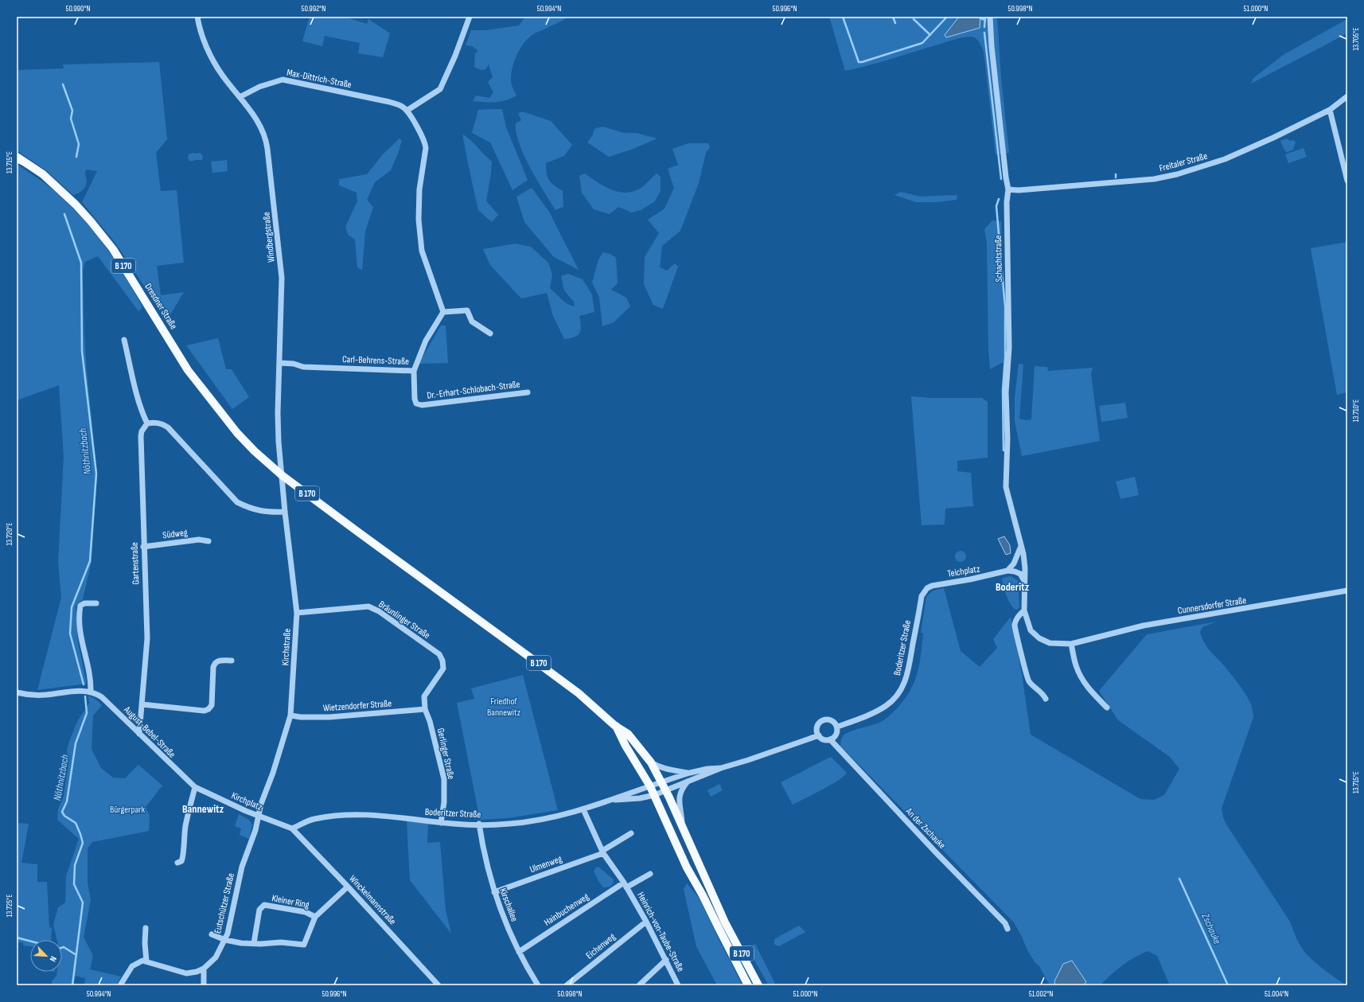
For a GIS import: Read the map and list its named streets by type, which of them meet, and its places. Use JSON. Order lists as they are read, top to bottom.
{
  "streets": {
    "main road": ["B 170", "Dresdner Straße"],
    "street": [
      "Max-Dittrich-Straße",
      "Freitaler Straße",
      "Windbergstraße",
      "Schachtstraße",
      "Carl-Behrens-Straße",
      "Dr.-Erhart-Schlobach-Straße",
      "Südweg",
      "Gartenstraße",
      "Teichplatz",
      "Cunnersdorfer Straße",
      "Bräunlinger Straße",
      "Kirchstraße",
      "Boderitzer Straße",
      "Wietzendorfer Straße",
      "August-Bebel-Straße",
      "Gerlinger Straße",
      "Kirchplatz",
      "An der Zschauke",
      "Ulmenweg",
      "Winckelmannstraße",
      "Kleiner Ring",
      "Eutschützer Straße",
      "Kirschallee",
      "Hainbuchenweg",
      "Heinrich-von-Taube-Straße",
      "Eichenweg"
    ]
  },
  "crossings": [
    ["Max-Dittrich-Straße", "Windbergstraße"],
    ["Freitaler Straße", "Schachtstraße"],
    ["Windbergstraße", "B 170"],
    ["Windbergstraße", "Dresdner Straße"],
    ["Windbergstraße", "Carl-Behrens-Straße"],
    ["Windbergstraße", "Kirchstraße"],
    ["B 170", "Dresdner Straße"],
    ["B 170", "Kirchstraße"],
    ["B 170", "Boderitzer Straße"],
    ["Dresdner Straße", "Kirchstraße"],
    ["Carl-Behrens-Straße", "Dr.-Erhart-Schlobach-Straße"],
    ["Südweg", "Gartenstraße"],
    ["Gartenstraße", "August-Bebel-Straße"],
    ["Teichplatz", "Boderitzer Straße"],
    ["Bräunlinger Straße", "Kirchstraße"],
    ["Bräunlinger Straße", "Wietzendorfer Straße"],
    ["Bräunlinger Straße", "Gerlinger Straße"],
    ["Kirchstraße", "Wietzendorfer Straße"],
    ["Kirchstraße", "Kirchplatz"],
    ["Kirchstraße", "Eutschützer Straße"],
    ["Boderitzer Straße", "Gerlinger Straße"],
    ["Boderitzer Straße", "Kirchplatz"],
    ["Boderitzer Straße", "An der Zschauke"],
    ["Boderitzer Straße", "Winckelmannstraße"],
    ["Boderitzer Straße", "Kirschallee"],
    ["Boderitzer Straße", "Heinrich-von-Taube-Straße"],
    ["Wietzendorfer Straße", "Gerlinger Straße"],
    ["August-Bebel-Straße", "Kirchplatz"],
    ["Kirchplatz", "Winckelmannstraße"],
    ["Kirchplatz", "Eutschützer Straße"],
    ["Ulmenweg", "Kirschallee"],
    ["Ulmenweg", "Heinrich-von-Taube-Straße"],
    ["Winckelmannstraße", "Kleiner Ring"],
    ["Kleiner Ring", "Eutschützer Straße"],
    ["Kirschallee", "Hainbuchenweg"],
    ["Hainbuchenweg", "Heinrich-von-Taube-Straße"],
    ["Heinrich-von-Taube-Straße", "Eichenweg"]
  ],
  "districts": ["Boderitz", "Bannewitz"],
  "water": ["Nöthnitzbach", "Zschauke"],
  "parks": ["Friedhof Bannewitz", "Bürgerpark"],
  "north": "bottom right",
  "coordinates": [
    "50.990°N",
    "50.992°N",
    "50.994°N",
    "50.996°N",
    "50.998°N",
    "51.000°N",
    "13.705°E",
    "13.715°E",
    "13.710°E",
    "13.720°E",
    "13.725°E",
    "51.002°N",
    "51.004°N"
  ]
}
